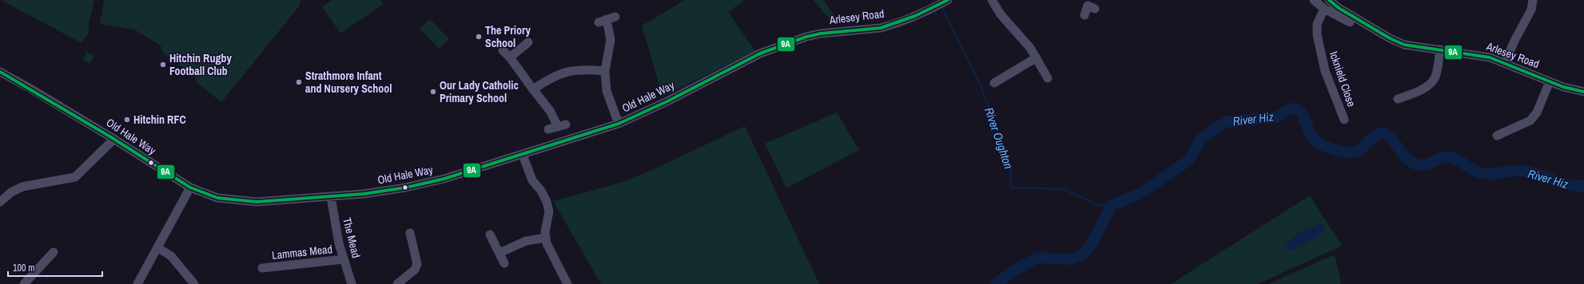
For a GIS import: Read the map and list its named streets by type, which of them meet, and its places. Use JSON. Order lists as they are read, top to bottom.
{
  "streets": {
    "street": [
      "Arlesey Road",
      "Icknield Close",
      "Old Hale Way",
      "The Mead",
      "Lammas Mead"
    ]
  },
  "crossings": [
    ["Arlesey Road", "Old Hale Way"],
    ["Old Hale Way", "The Mead"],
    ["The Mead", "Lammas Mead"]
  ],
  "water": ["River Hiz", "River Oughton"],
  "places": [
    "The Priory School",
    "Hitchin Rugby Football Club",
    "Strathmore Infant and Nursery School",
    "Our Lady Catholic Primary School",
    "Hitchin RFC"
  ],
  "lines": ["transit line 9A"],
  "scale_bar": "100 m"
}
